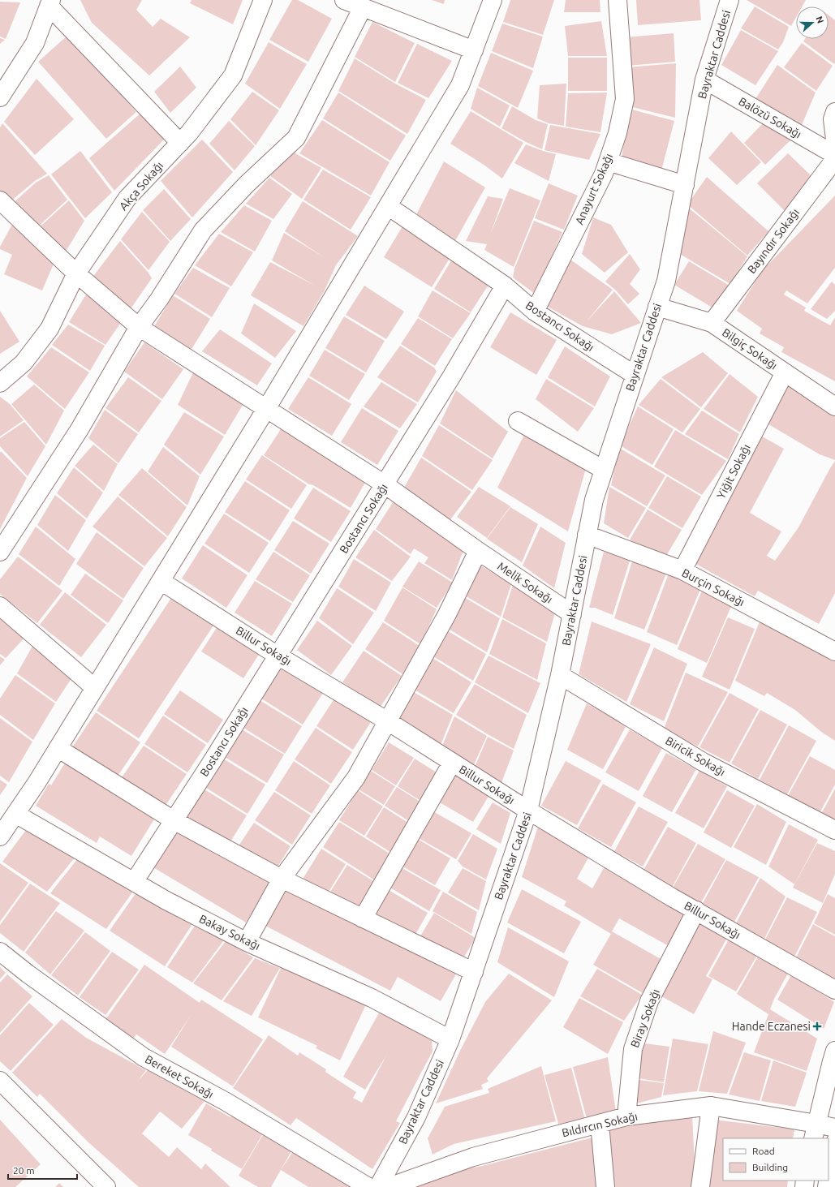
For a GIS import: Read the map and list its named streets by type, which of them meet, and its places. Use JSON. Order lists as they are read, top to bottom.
{
  "streets": {
    "street": [
      "Bayraktar Caddesi",
      "Balözü Sokağı",
      "Akça Sokağı",
      "Anayurt Sokağı",
      "Bayındır Sokağı",
      "Bostancı Sokağı",
      "Bilgiç Sokağı",
      "Yiğit Sokağı",
      "Melik Sokağı",
      "Burçin Sokağı",
      "Billur Sokağı",
      "Biricik Sokağı",
      "Bakay Sokağı",
      "Biray Sokağı",
      "Bereket Sokağı",
      "Bıldırcın Sokağı"
    ]
  },
  "crossings": [
    ["Bayraktar Caddesi", "Balözü Sokağı"],
    ["Bayraktar Caddesi", "Bostancı Sokağı"],
    ["Bayraktar Caddesi", "Bilgiç Sokağı"],
    ["Bayraktar Caddesi", "Melik Sokağı"],
    ["Bayraktar Caddesi", "Burçin Sokağı"],
    ["Bayraktar Caddesi", "Billur Sokağı"],
    ["Bayraktar Caddesi", "Biricik Sokağı"],
    ["Bayraktar Caddesi", "Bakay Sokağı"],
    ["Akça Sokağı", "Melik Sokağı"],
    ["Anayurt Sokağı", "Bostancı Sokağı"],
    ["Bayındır Sokağı", "Bilgiç Sokağı"],
    ["Bostancı Sokağı", "Melik Sokağı"],
    ["Bostancı Sokağı", "Billur Sokağı"],
    ["Bostancı Sokağı", "Bakay Sokağı"],
    ["Bilgiç Sokağı", "Yiğit Sokağı"],
    ["Yiğit Sokağı", "Burçin Sokağı"],
    ["Billur Sokağı", "Biray Sokağı"],
    ["Biray Sokağı", "Bıldırcın Sokağı"]
  ],
  "places": {
    "health": ["Hande Eczanesi"]
  },
  "legend": ["Road", "Building"],
  "scale_bar": "20 m",
  "north": "right"
}
